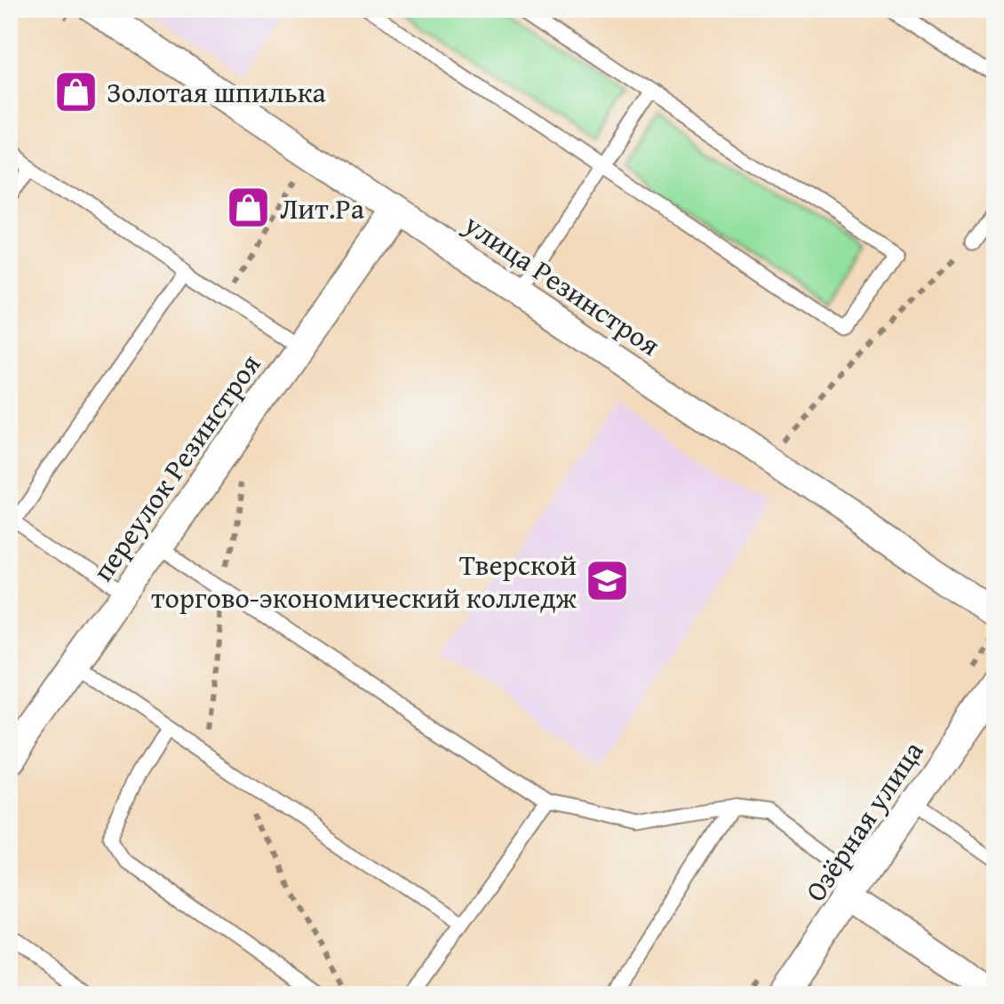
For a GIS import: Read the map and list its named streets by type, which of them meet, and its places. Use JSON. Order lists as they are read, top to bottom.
{
  "streets": {
    "street": ["улица Резинстроя", "переулок Резинстроя", "Озёрная улица"]
  },
  "crossings": [
    ["улица Резинстроя", "переулок Резинстроя"]
  ],
  "places": {
    "shop": ["Золотая шпилька", "Лит.Ра"],
    "school or university": ["Тверской торгово-экономический колледж"]
  }
}
